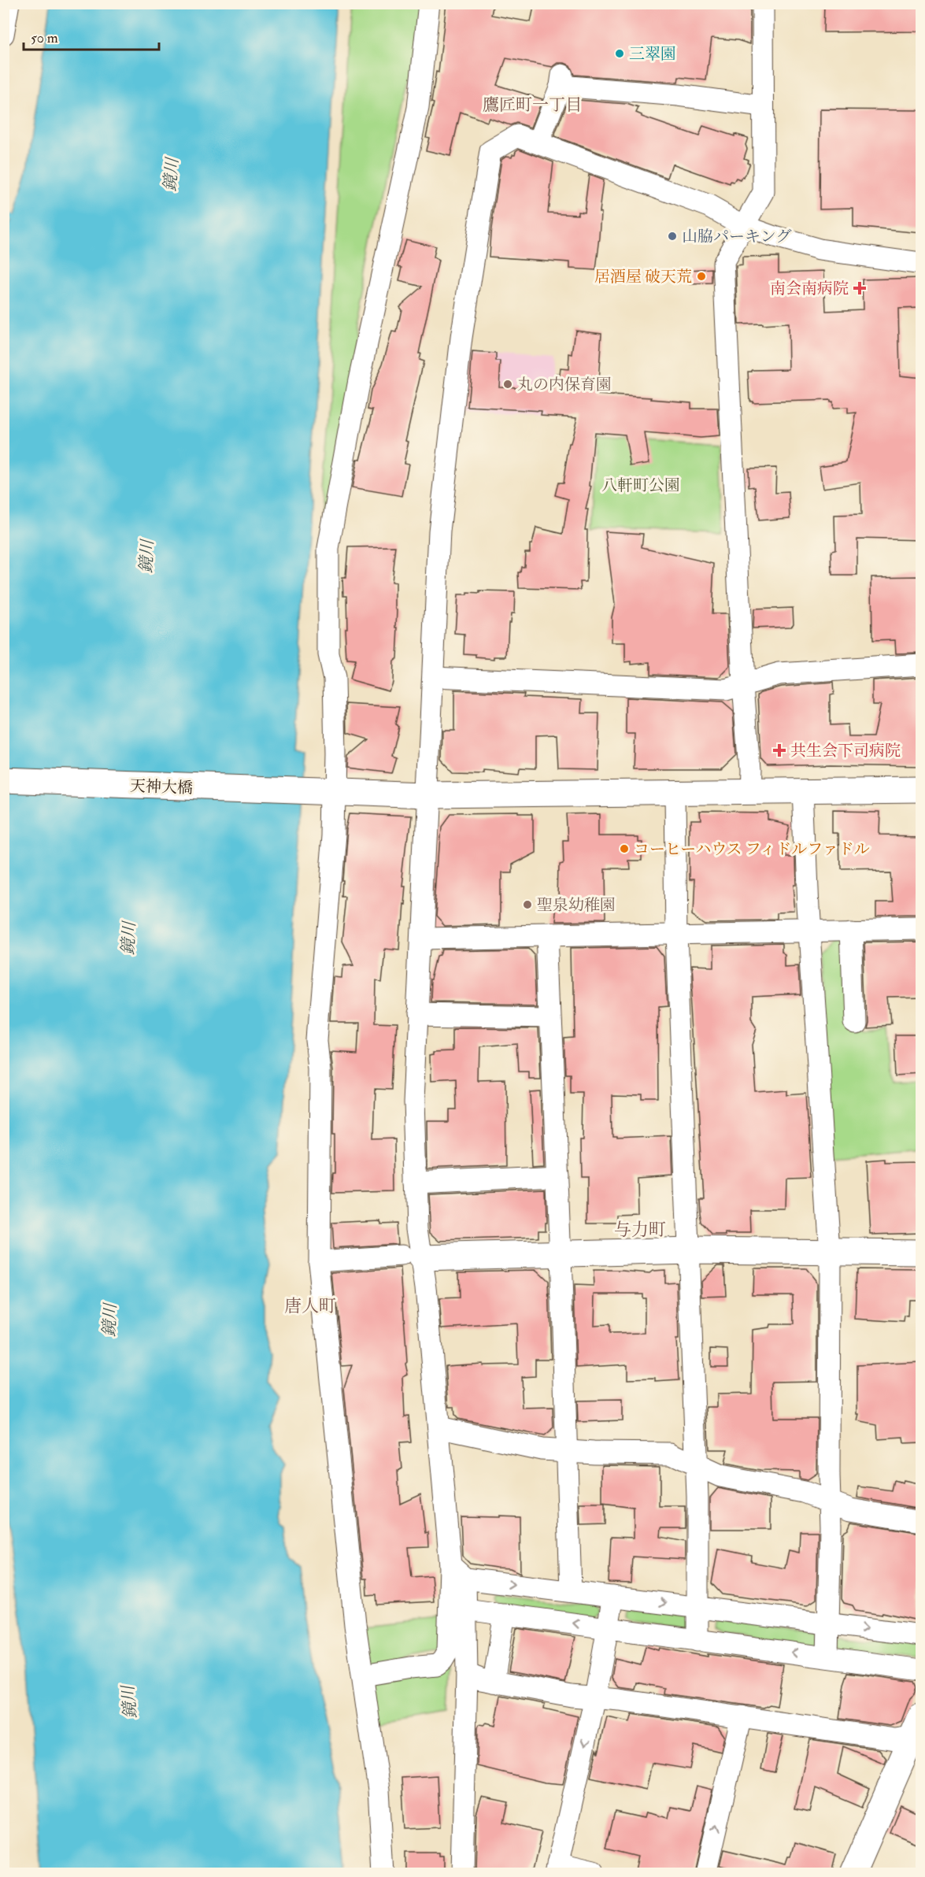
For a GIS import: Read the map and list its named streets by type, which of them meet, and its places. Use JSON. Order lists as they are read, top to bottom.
{
  "streets": {
    "street": ["天神大橋"]
  },
  "districts": ["鷹匠町一丁目", "与力町", "唐人町"],
  "water": ["鏡川"],
  "parks": ["八軒町公園"],
  "places": {
    "other": [
      "三翠園",
      "山脇パーキング",
      "居酒屋 破天荒",
      "丸の内保育園",
      "コーヒーハウス フィドルファドル",
      "聖泉幼稚園"
    ],
    "health": ["南会南病院", "共生会下司病院"]
  },
  "scale_bar": "50 m"
}
